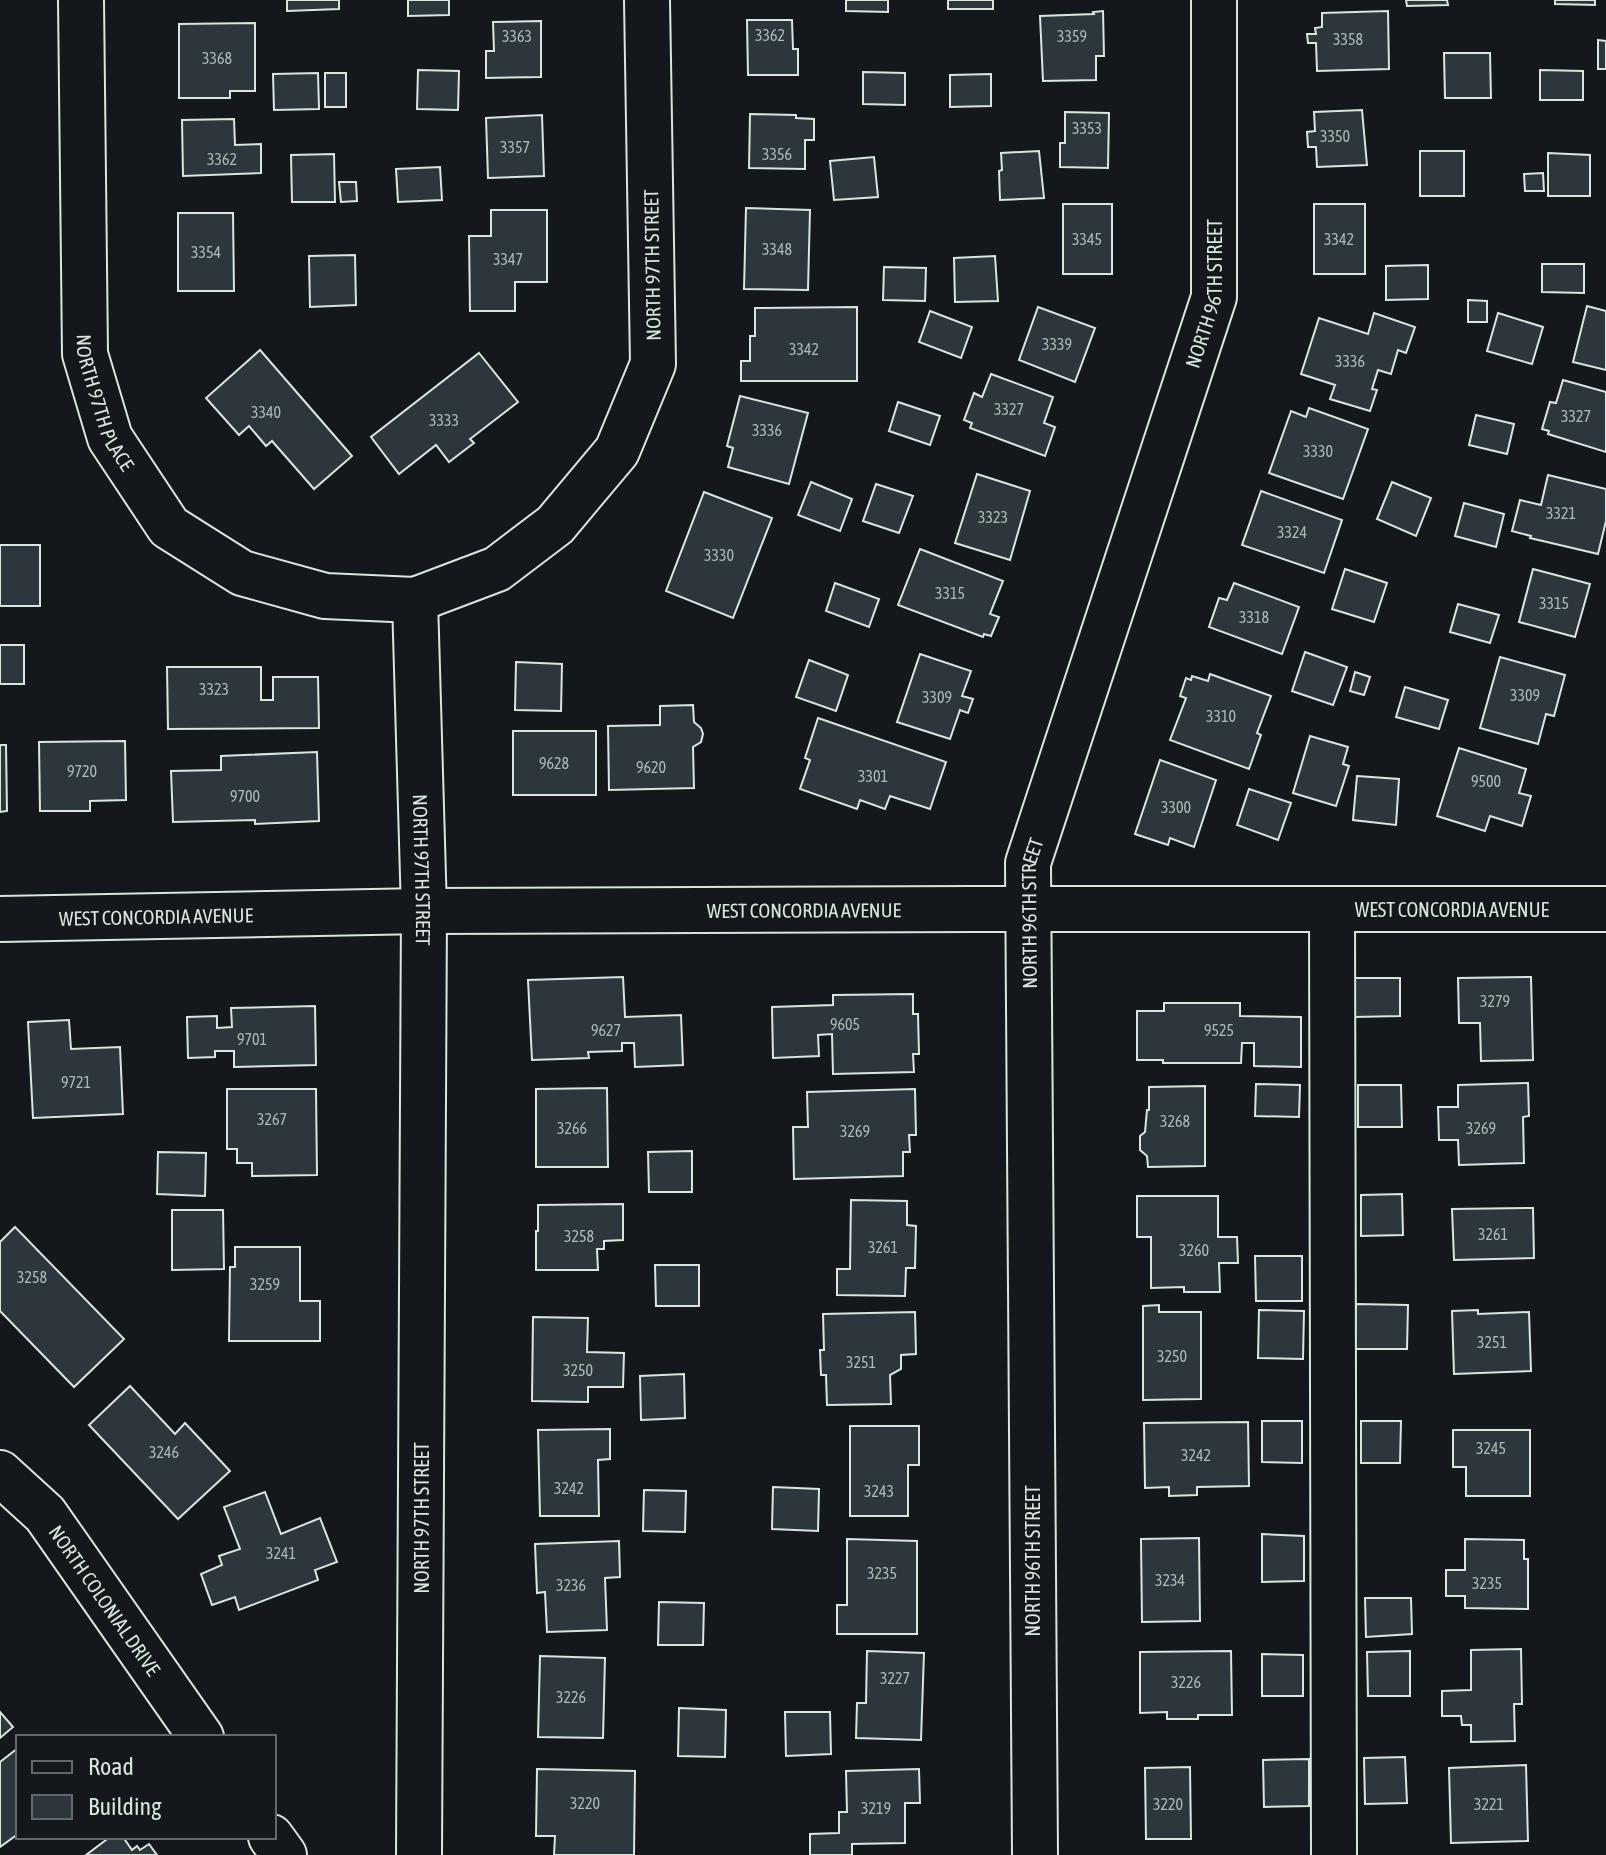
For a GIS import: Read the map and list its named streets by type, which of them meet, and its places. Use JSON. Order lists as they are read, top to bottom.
{
  "streets": {
    "street": [
      "NORTH 97TH STREET",
      "NORTH 96TH STREET",
      "NORTH 97TH PLACE",
      "WEST CONCORDIA AVENUE",
      "NORTH COLONIAL DRIVE"
    ]
  },
  "crossings": [
    ["NORTH 97TH STREET", "NORTH 97TH PLACE"],
    ["NORTH 97TH STREET", "WEST CONCORDIA AVENUE"],
    ["NORTH 96TH STREET", "WEST CONCORDIA AVENUE"]
  ],
  "house_numbers": [
    "3362",
    "3363",
    "3359",
    "3358",
    "3368",
    "3353",
    "3350",
    "3357",
    "3356",
    "3362",
    "3345",
    "3342",
    "3348",
    "3354",
    "3347",
    "3339",
    "3342",
    "3336",
    "3327",
    "3340",
    "3327",
    "3333",
    "3336",
    "3330",
    "3321",
    "3323",
    "3324",
    "3330",
    "3315",
    "3315",
    "3318",
    "3323",
    "3309",
    "3309",
    "3310",
    "9628",
    "9620",
    "9720",
    "3301",
    "9500",
    "9700",
    "3300",
    "3279",
    "9605",
    "9627",
    "9525",
    "9701",
    "9721",
    "3267",
    "3268",
    "3266",
    "3269",
    "3269",
    "3261",
    "3258",
    "3261",
    "3260",
    "3258",
    "3259",
    "3251",
    "3250",
    "3251",
    "3250",
    "3245",
    "3246",
    "3242",
    "3242",
    "3243",
    "3241",
    "3235",
    "3234",
    "3235",
    "3236",
    "3227",
    "3226",
    "3226",
    "3220",
    "3220",
    "3221",
    "3219"
  ],
  "legend": ["Road", "Building"]
}
